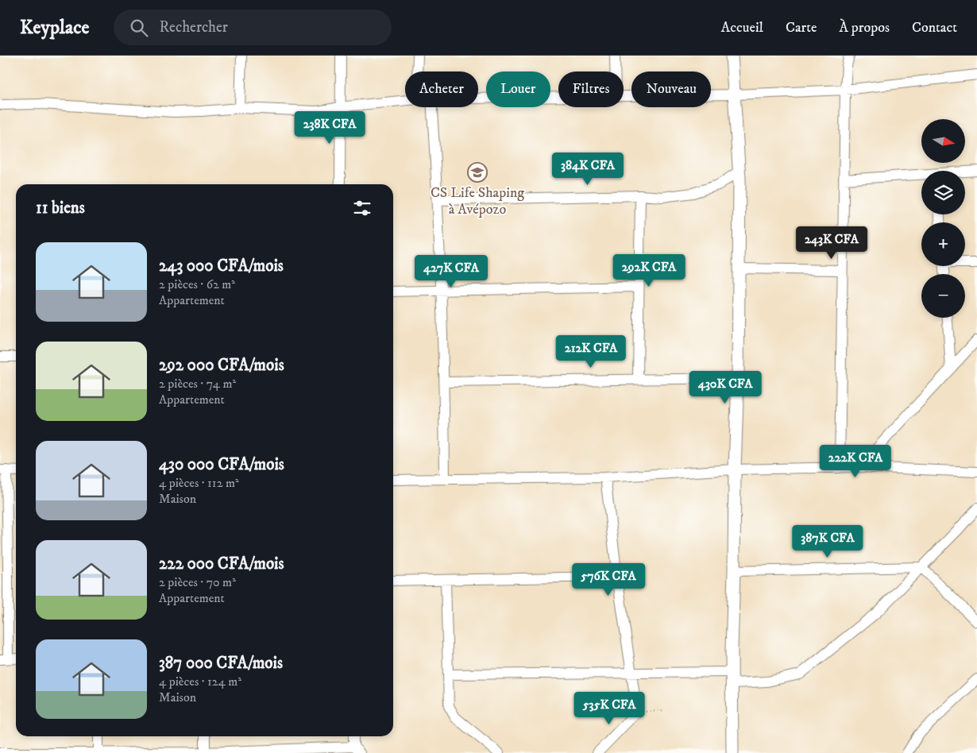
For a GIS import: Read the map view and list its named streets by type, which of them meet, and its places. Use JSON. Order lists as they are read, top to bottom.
{
  "places": {
    "school or university": ["CS Life Shaping à Avépozo"]
  },
  "north": "right",
  "page": {
    "header": "Keyplace",
    "search": "Rechercher",
    "nav": [
      "Accueil",
      "Carte",
      "À propos",
      "Contact"
    ],
    "chip": [
      "Acheter",
      "Louer",
      "Filtres",
      "Nouveau"
    ],
    "price": [
      "238K CFA",
      "384K CFA",
      "243K CFA",
      "292K CFA",
      "427K CFA",
      "212K CFA",
      "430K CFA",
      "222K CFA",
      "387K CFA",
      "576K CFA",
      "535K CFA"
    ],
    "map_buttons": ["+", "−"],
    "heading": "11 biens",
    "list": [
      {
        "name": "243 000 CFA/mois",
        "note": "2 pièces · 62 m² · Appartement"
      },
      {
        "name": "292 000 CFA/mois",
        "note": "2 pièces · 74 m² · Appartement"
      },
      {
        "name": "430 000 CFA/mois",
        "note": "4 pièces · 112 m² · Maison"
      },
      {
        "name": "222 000 CFA/mois",
        "note": "2 pièces · 70 m² · Appartement"
      },
      {
        "name": "387 000 CFA/mois",
        "note": "4 pièces · 124 m² · Maison"
      }
    ]
  }
}
